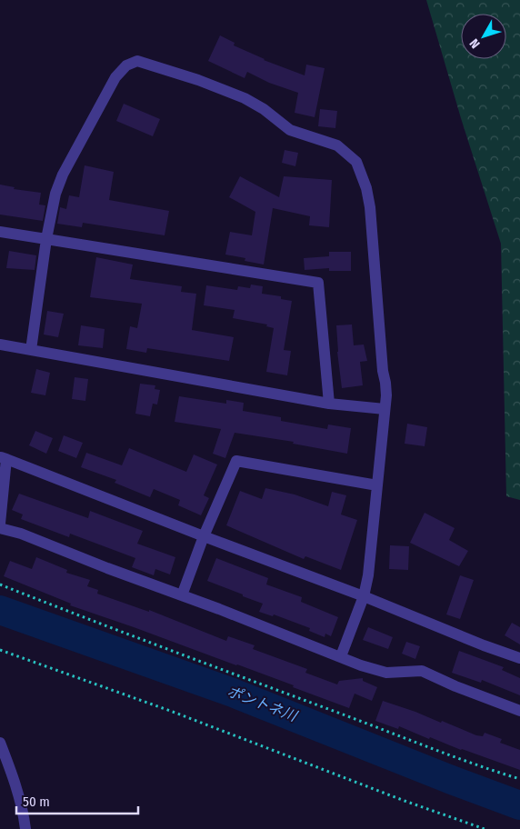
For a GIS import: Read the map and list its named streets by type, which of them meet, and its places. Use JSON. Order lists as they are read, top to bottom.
{
  "water": ["ポントネ川"],
  "scale_bar": "50 m",
  "north": "bottom left"
}
